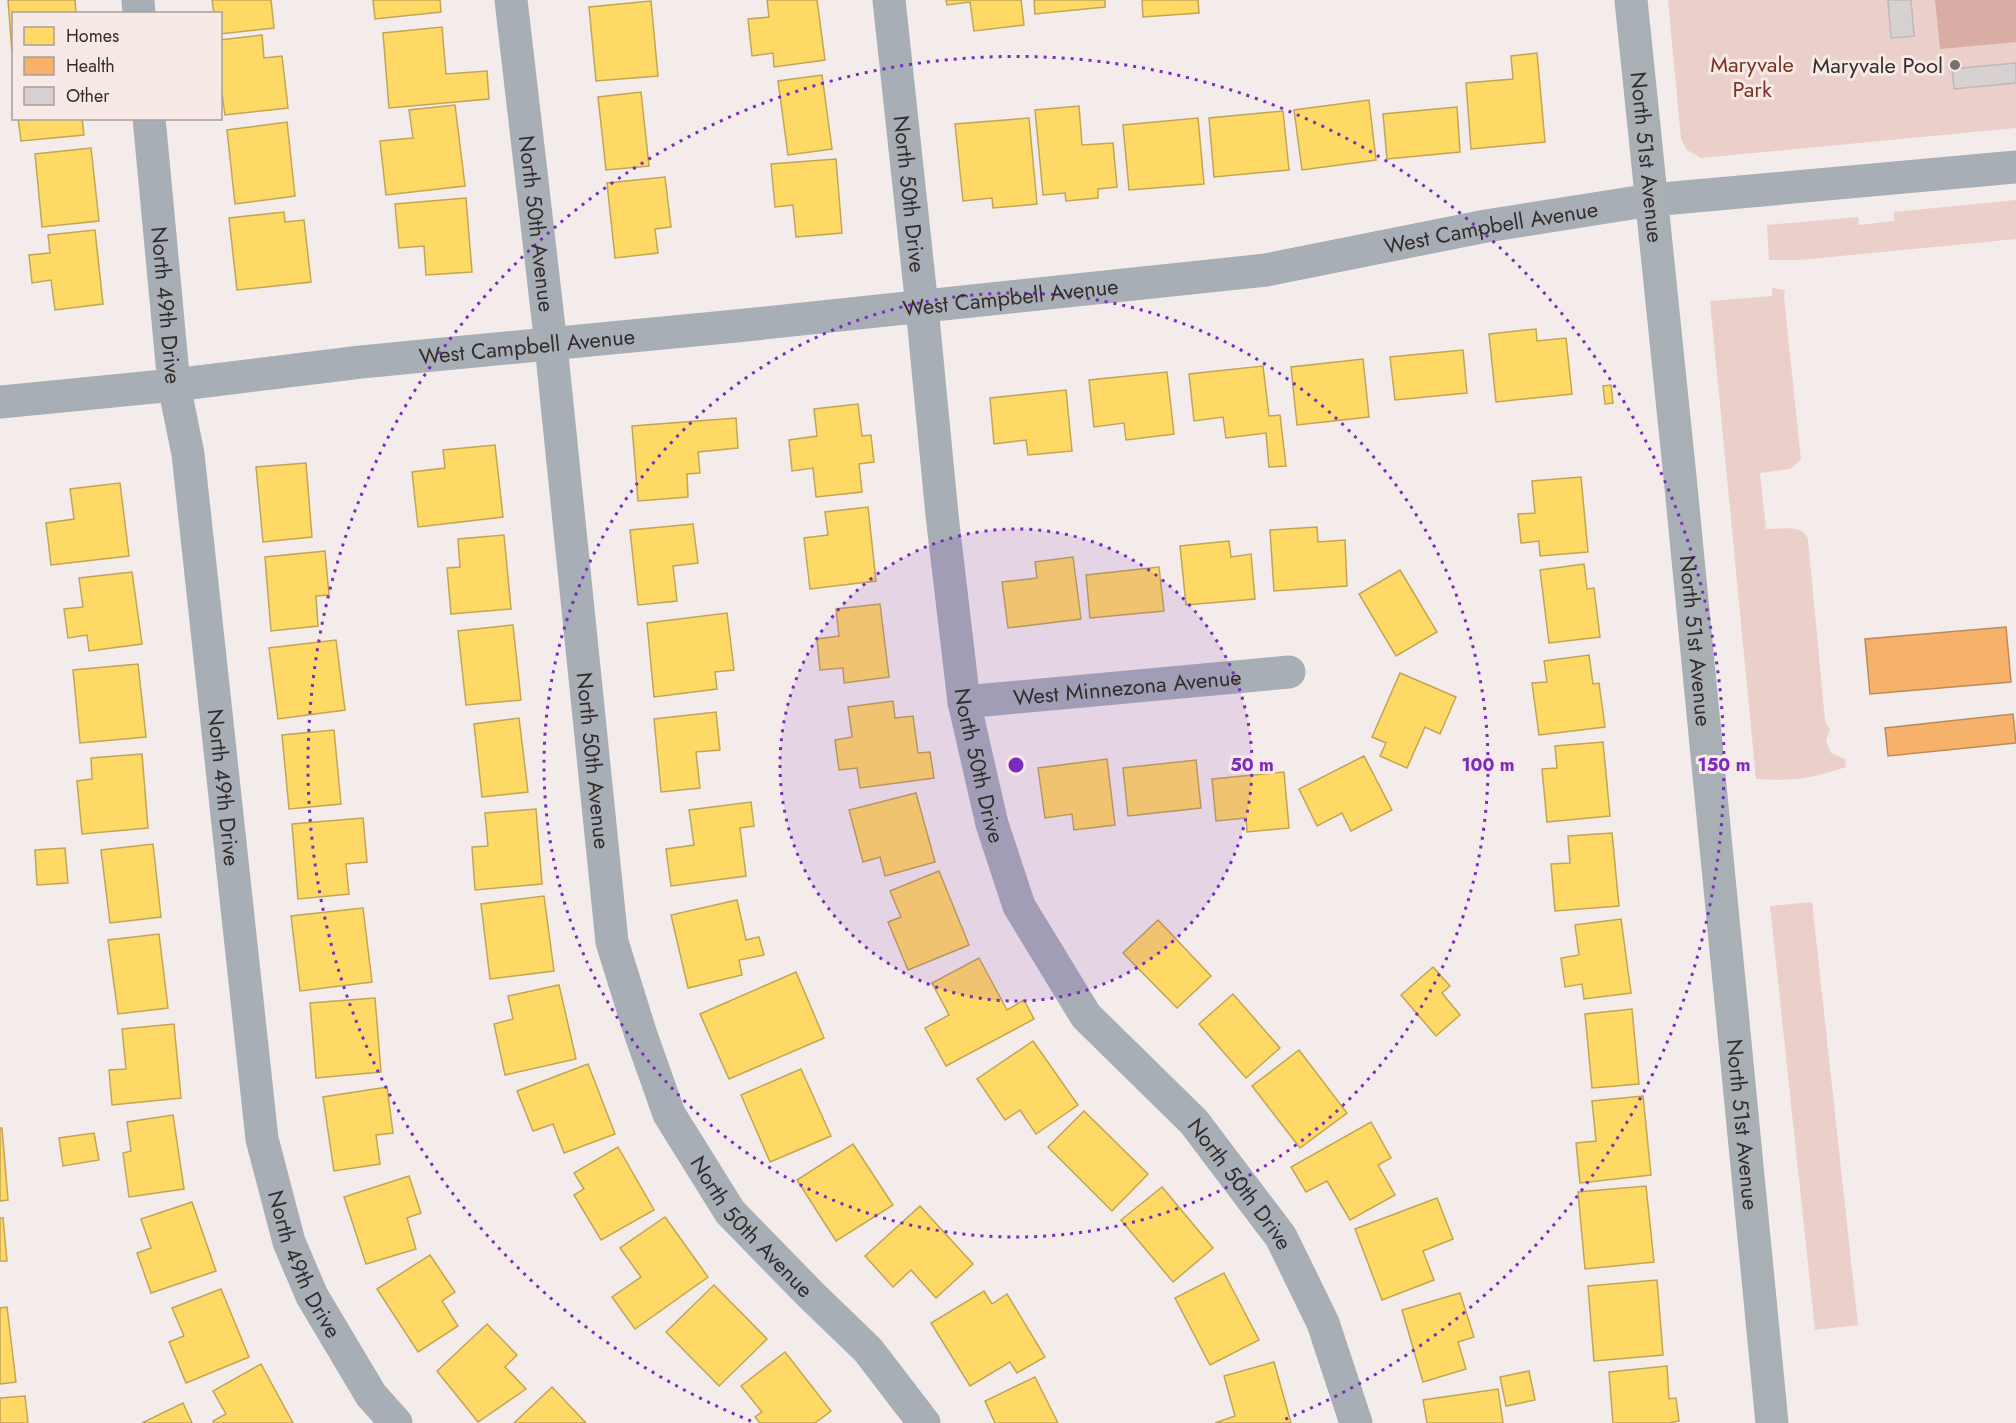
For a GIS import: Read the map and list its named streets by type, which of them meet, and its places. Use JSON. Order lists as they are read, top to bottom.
{
  "streets": {
    "main road": ["North 51st Avenue"],
    "street": [
      "North 50th Drive",
      "North 50th Avenue",
      "West Campbell Avenue",
      "North 49th Drive",
      "West Minnezona Avenue"
    ]
  },
  "crossings": [
    ["North 51st Avenue", "West Campbell Avenue"],
    ["North 50th Drive", "West Campbell Avenue"],
    ["North 50th Drive", "West Minnezona Avenue"],
    ["North 50th Avenue", "West Campbell Avenue"],
    ["West Campbell Avenue", "North 49th Drive"]
  ],
  "parks": ["Maryvale Park"],
  "places": ["Maryvale Pool"],
  "legend": ["Homes", "Health", "Other"],
  "rings": ["50 m", "100 m", "150 m"]
}
